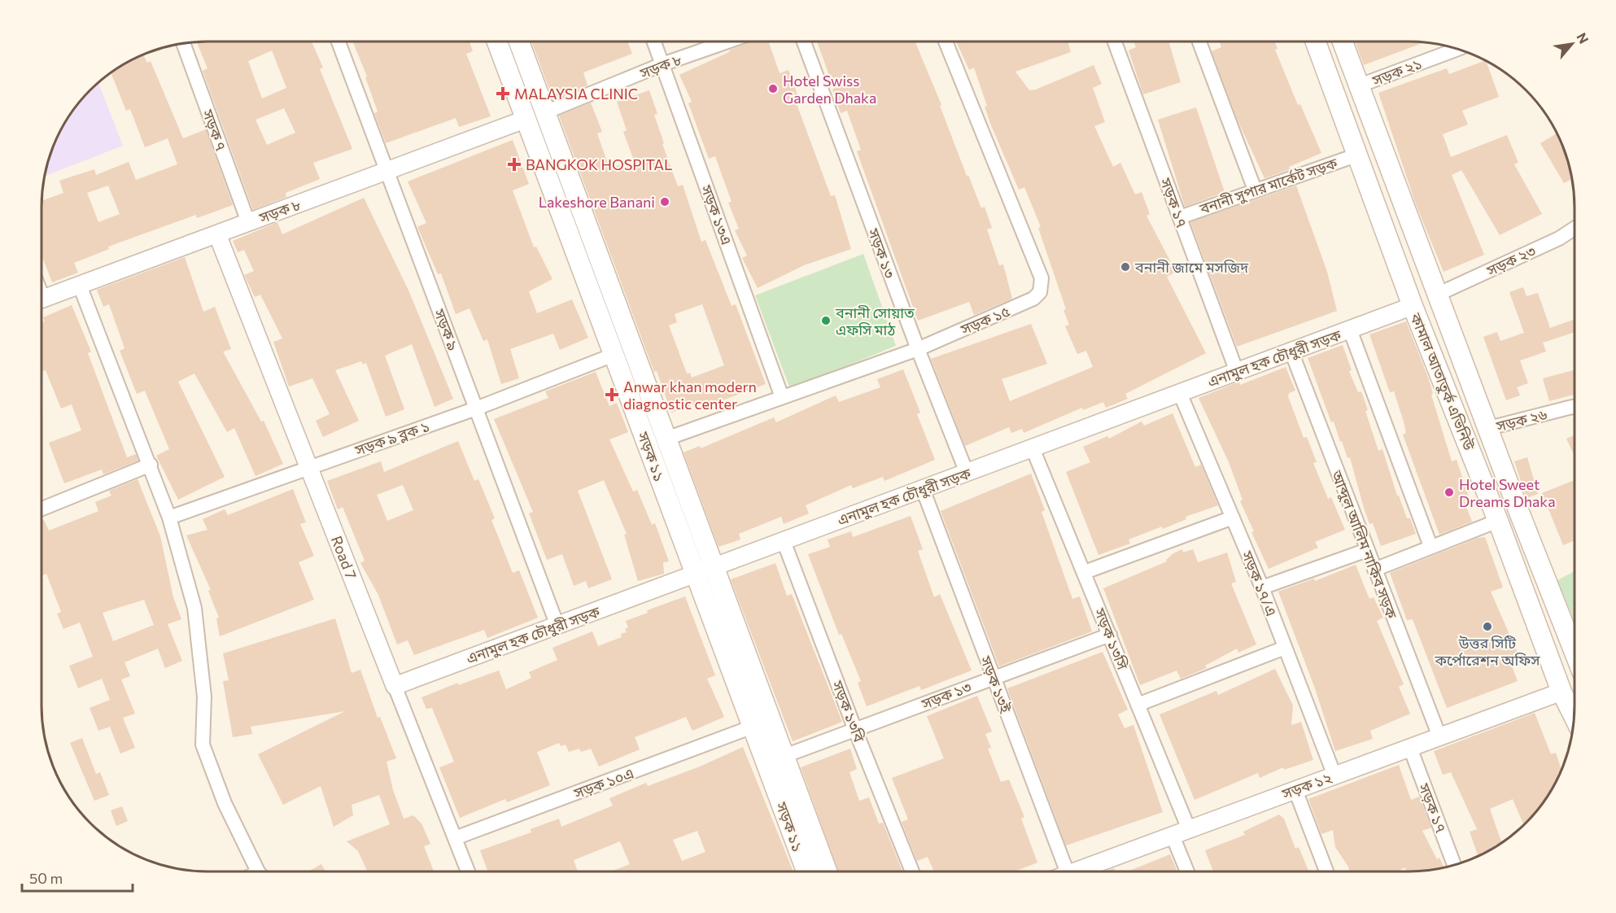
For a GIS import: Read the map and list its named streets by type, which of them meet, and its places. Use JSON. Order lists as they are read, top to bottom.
{
  "streets": {
    "main road": ["কামাল আতাতুর্ক এভিনিউ", "সড়ক ১১"],
    "street": [
      "সড়ক ৮",
      "সড়ক ২১",
      "সড়ক ৭",
      "বনানী সুপার মার্কেট সড়ক",
      "সড়ক ১৭",
      "সড়ক ১৩এ",
      "সড়ক ১৩",
      "সড়ক ২৩",
      "সড়ক ১৫",
      "সড়ক ৯",
      "এনামুল হক চৌধুরী সড়ক",
      "সড়ক ২৬",
      "সড়ক ৯ ব্লক ১",
      "আব্দুল আলিম নাকিব সড়ক",
      "Road 7",
      "সড়ক ১৭/এ",
      "সড়ক ১৩সি",
      "সড়ক ১৩ই",
      "সড়ক ১৩বি",
      "সড়ক ১০এ",
      "সড়ক ১২"
    ]
  },
  "crossings": [
    ["সড়ক ৮", "সড়ক ৭"],
    ["সড়ক ৮", "সড়ক ১৩এ"],
    ["সড়ক ৮", "সড়ক ৯"],
    ["সড়ক ৮", "সড়ক ১১"],
    ["সড়ক ৮", "Road 7"],
    ["সড়ক ২১", "কামাল আতাতুর্ক এভিনিউ"],
    ["বনানী সুপার মার্কেট সড়ক", "সড়ক ১৭"],
    ["বনানী সুপার মার্কেট সড়ক", "কামাল আতাতুর্ক এভিনিউ"],
    ["সড়ক ১৭", "এনামুল হক চৌধুরী সড়ক"],
    ["সড়ক ১৭", "সড়ক ১২"],
    ["সড়ক ১৩এ", "সড়ক ১৫"],
    ["সড়ক ১৩", "সড়ক ১৫"],
    ["সড়ক ১৩", "এনামুল হক চৌধুরী সড়ক"],
    ["সড়ক ১৩", "সড়ক ১১"],
    ["সড়ক ১৩", "সড়ক ১৩সি"],
    ["সড়ক ১৩", "সড়ক ১৩ই"],
    ["সড়ক ১৩", "সড়ক ১৩বি"],
    ["সড়ক ২৩", "কামাল আতাতুর্ক এভিনিউ"],
    ["সড়ক ১৫", "সড়ক ১১"],
    ["সড়ক ৯", "এনামুল হক চৌধুরী সড়ক"],
    ["সড়ক ৯", "সড়ক ৯ ব্লক ১"],
    ["এনামুল হক চৌধুরী সড়ক", "কামাল আতাতুর্ক এভিনিউ"],
    ["এনামুল হক চৌধুরী সড়ক", "সড়ক ১১"],
    ["এনামুল হক চৌধুরী সড়ক", "আব্দুল আলিম নাকিব সড়ক"],
    ["এনামুল হক চৌধুরী সড়ক", "Road 7"],
    ["এনামুল হক চৌধুরী সড়ক", "সড়ক ১৭/এ"],
    ["এনামুল হক চৌধুরী সড়ক", "সড়ক ১৩সি"],
    ["এনামুল হক চৌধুরী সড়ক", "সড়ক ১৩ই"],
    ["এনামুল হক চৌধুরী সড়ক", "সড়ক ১৩বি"],
    ["কামাল আতাতুর্ক এভিনিউ", "সড়ক ২৬"],
    ["কামাল আতাতুর্ক এভিনিউ", "সড়ক ১২"],
    ["সড়ক ৯ ব্লক ১", "সড়ক ১১"],
    ["সড়ক ৯ ব্লক ১", "Road 7"],
    ["সড়ক ১১", "সড়ক ১০এ"],
    ["আব্দুল আলিম নাকিব সড়ক", "সড়ক ১২"],
    ["Road 7", "সড়ক ১০এ"],
    ["সড়ক ১৭/এ", "সড়ক ১২"],
    ["সড়ক ১৩সি", "সড়ক ১২"]
  ],
  "places": {
    "other": [
      "Hotel Swiss Garden Dhaka",
      "Lakeshore Banani",
      "বনানী জামে মসজিদ",
      "বনানী সোয়াত এফসি মাঠ",
      "Hotel Sweet Dreams Dhaka",
      "উত্তর সিটি কর্পোরেশন অফিস"
    ],
    "health": ["MALAYSIA CLINIC", "BANGKOK HOSPITAL", "Anwar khan modern diagnostic center"]
  },
  "scale_bar": "50 m",
  "north": "top right"
}
